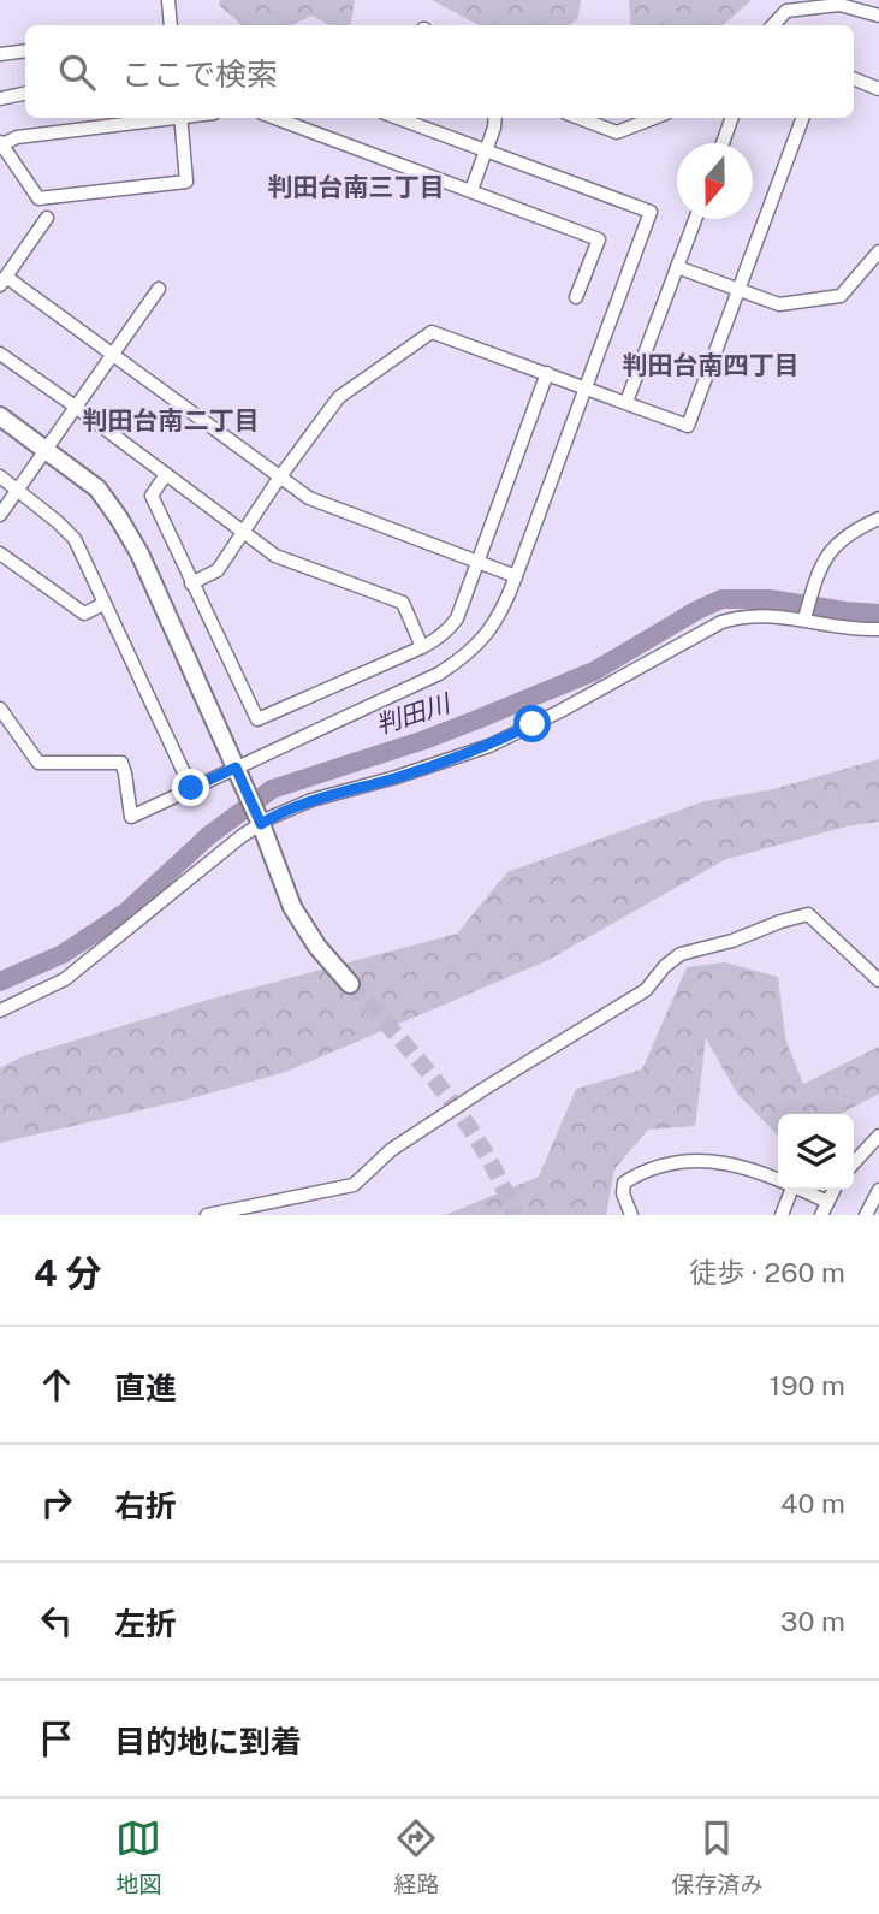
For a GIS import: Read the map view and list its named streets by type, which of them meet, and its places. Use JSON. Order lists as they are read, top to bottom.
{
  "districts": ["判田台南三丁目", "判田台南四丁目", "判田台南二丁目"],
  "water": ["判田川"],
  "north": "bottom",
  "page": {
    "search": "ここで検索",
    "heading": ["4 分", "徒歩 · 260 m"],
    "list": [
      ["直進", "190 m"],
      ["右折", "40 m"],
      ["左折", "30 m"],
      "目的地に到着"
    ],
    "nav": ["地図", "経路", "保存済み"]
  }
}
